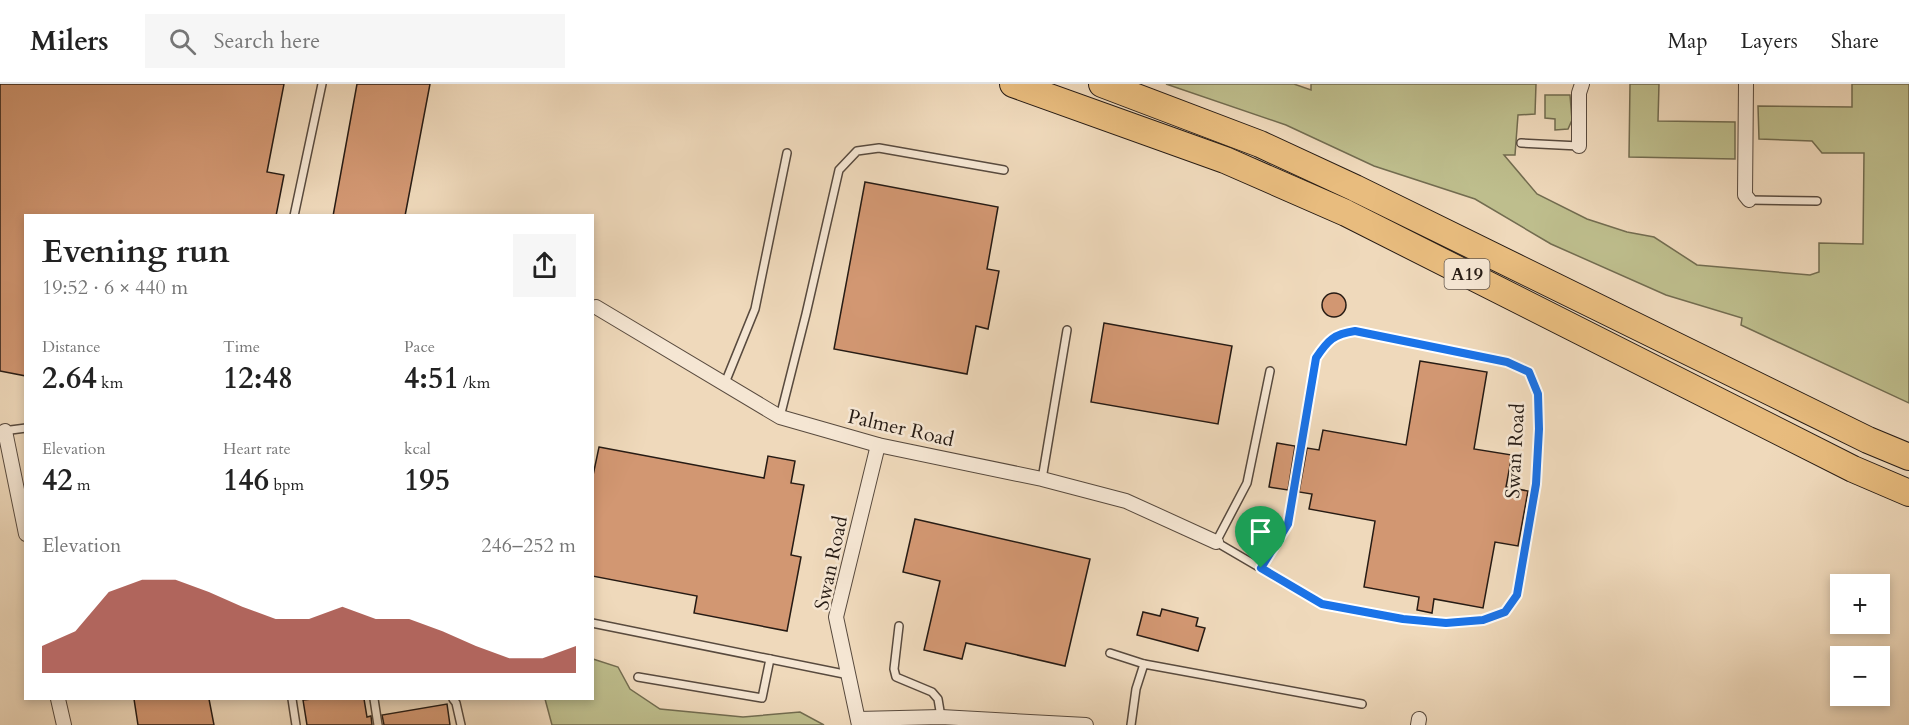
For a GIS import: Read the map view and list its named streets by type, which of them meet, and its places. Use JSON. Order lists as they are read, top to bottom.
{
  "streets": {
    "highway": ["A19"],
    "street": ["Palmer Road", "Swan Road"]
  },
  "crossings": [
    ["Palmer Road", "Swan Road"]
  ],
  "page": {
    "header": "Milers",
    "search": "Search here",
    "nav": ["Map", "Layers", "Share"],
    "heading": ["Evening run", "19:52 · 6 × 440 m"],
    "stats": [
      ["Distance", "2.64 km"],
      ["Time", "12:48"],
      ["Pace", "4:51 /km"],
      ["Elevation", "42 m"],
      ["Heart rate", "146 bpm"],
      ["kcal", "195"]
    ],
    "chart": ["Elevation", "246–252 m"],
    "map_buttons": ["+", "−"]
  }
}
